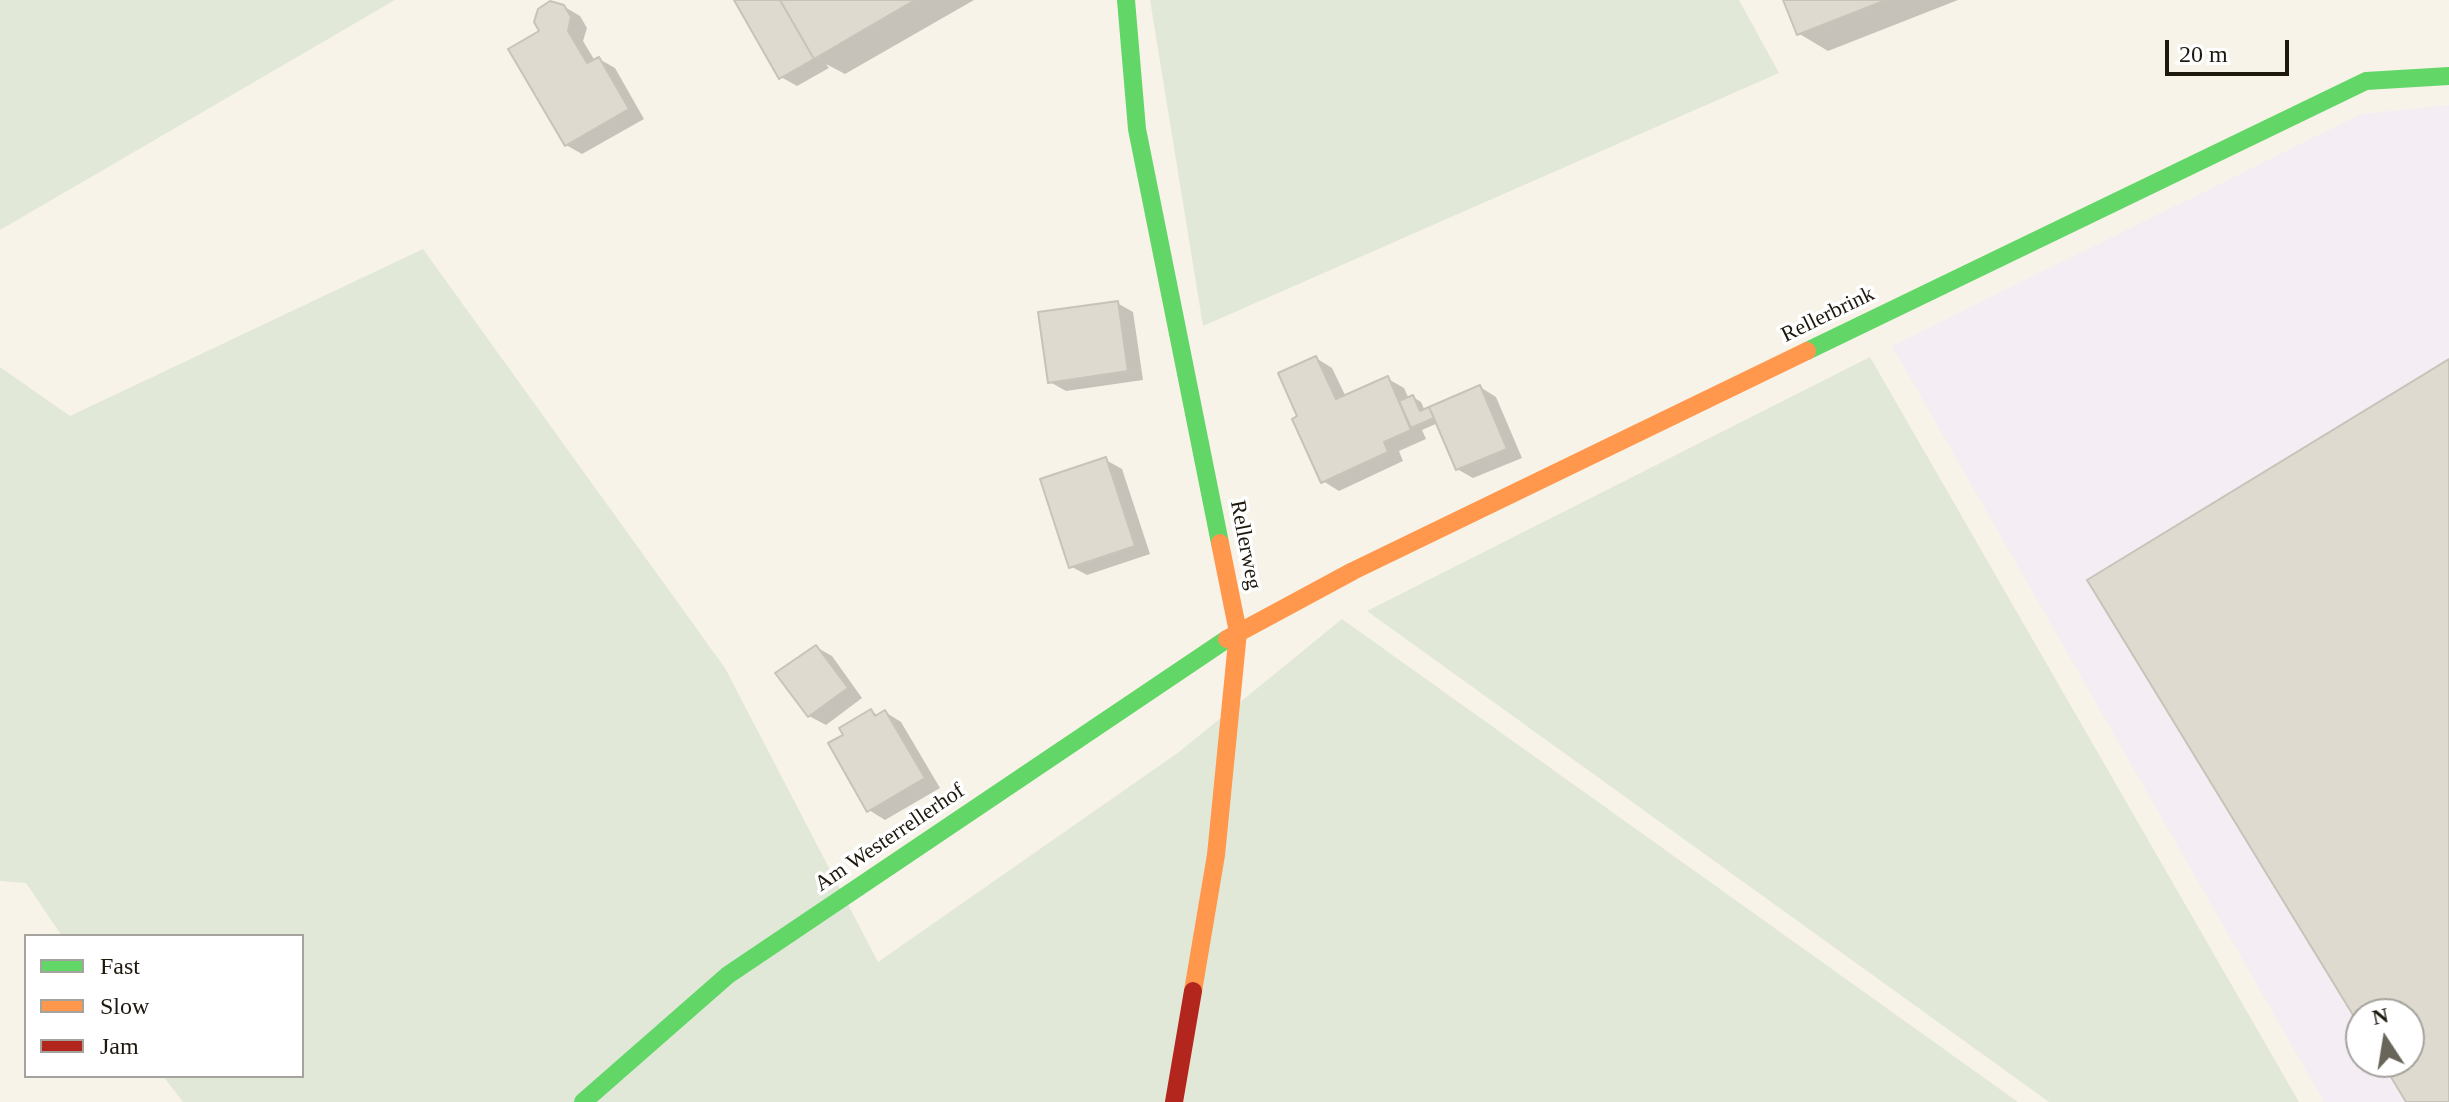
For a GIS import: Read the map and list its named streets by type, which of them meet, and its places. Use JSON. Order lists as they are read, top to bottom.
{
  "streets": {
    "street": ["Rellerbrink", "Rellerweg", "Am Westerrellerhof"]
  },
  "crossings": [
    ["Rellerbrink", "Rellerweg"],
    ["Rellerbrink", "Am Westerrellerhof"],
    ["Rellerweg", "Am Westerrellerhof"]
  ],
  "legend": ["Fast", "Slow", "Jam"],
  "scale_bar": "20 m",
  "north": "top"
}
